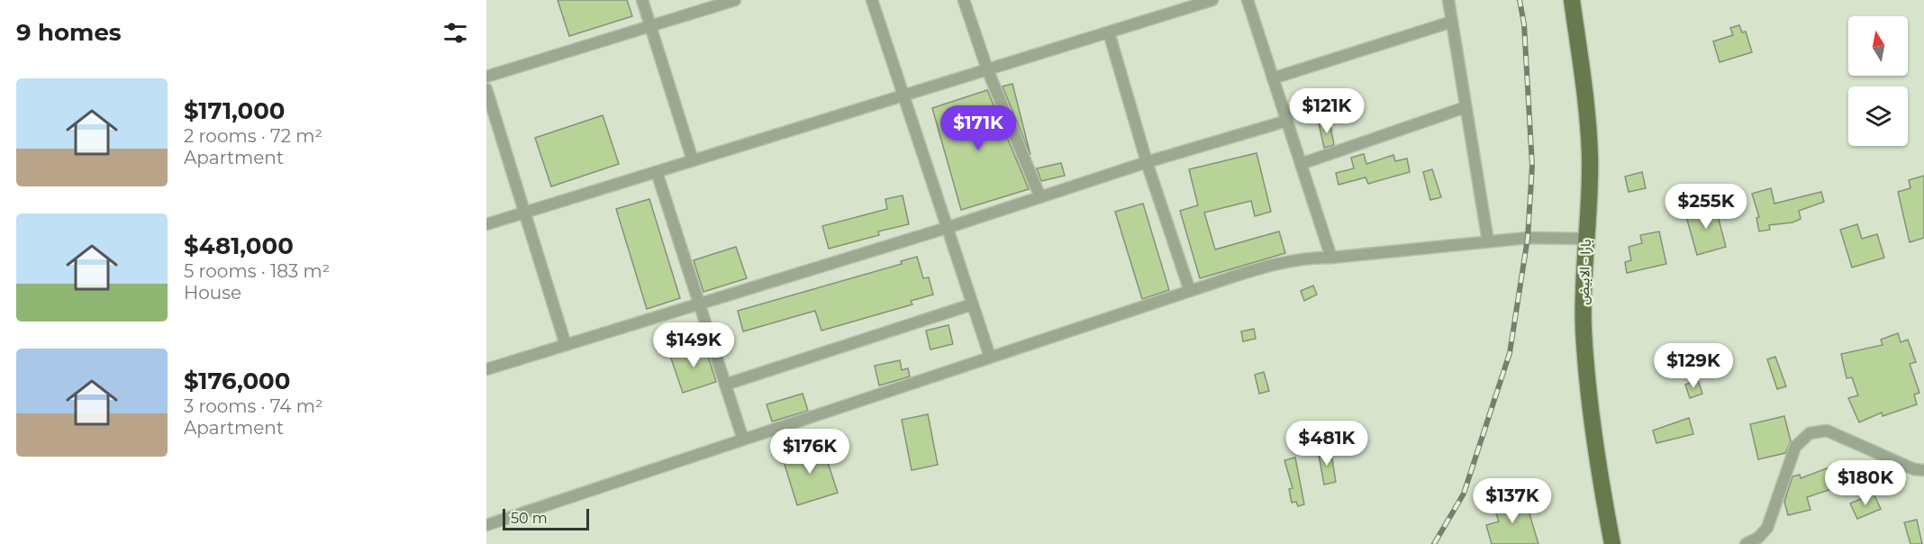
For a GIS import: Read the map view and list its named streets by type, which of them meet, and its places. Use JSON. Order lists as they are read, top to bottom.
{
  "streets": {
    "main road": ["بارا - الابيض"]
  },
  "scale_bar": "50 m",
  "north": "top",
  "page": {
    "heading": "9 homes",
    "list": [
      {
        "name": "$171,000",
        "note": "2 rooms · 72 m² · Apartment"
      },
      {
        "name": "$481,000",
        "note": "5 rooms · 183 m² · House"
      },
      {
        "name": "$176,000",
        "note": "3 rooms · 74 m² · Apartment"
      }
    ],
    "price": [
      "$121K",
      "$171K",
      "$255K",
      "$149K",
      "$129K",
      "$481K",
      "$176K",
      "$180K",
      "$137K"
    ],
    "scale": "50 m"
  }
}
